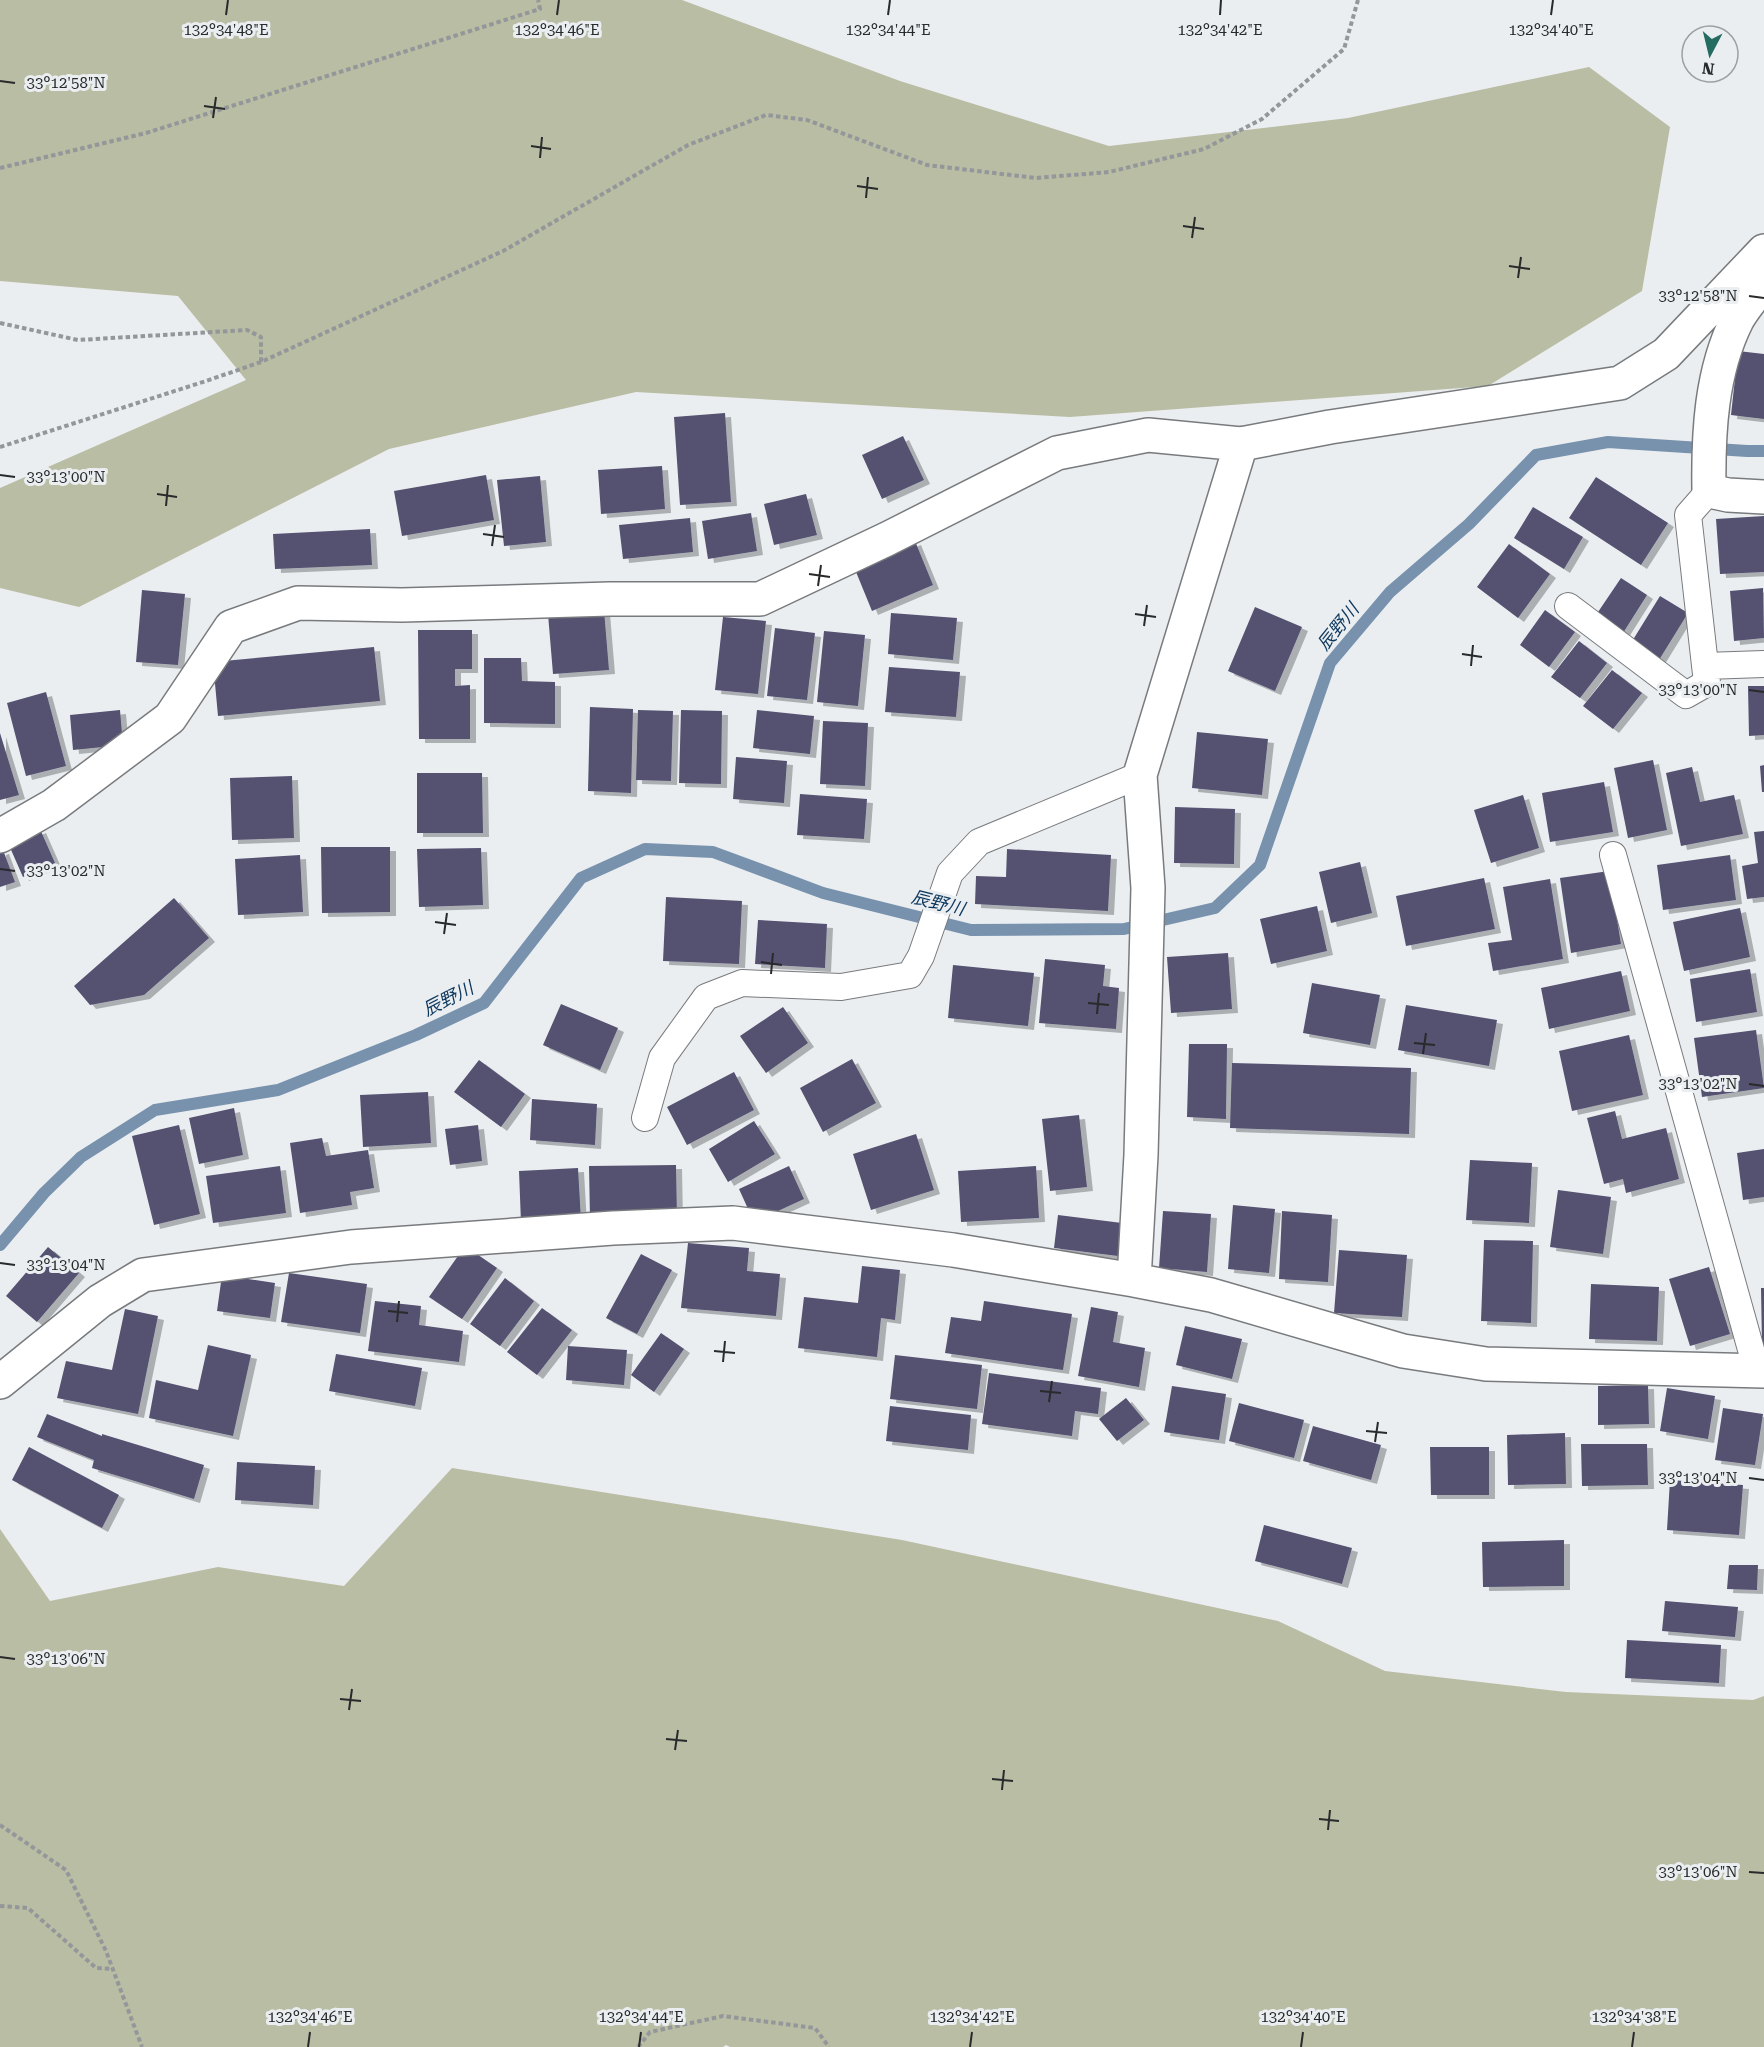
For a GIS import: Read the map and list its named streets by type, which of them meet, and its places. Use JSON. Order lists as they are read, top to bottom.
{
  "water": ["辰野川"],
  "north": "bottom",
  "coordinates": [
    "132°34'48\"E",
    "132°34'46\"E",
    "132°34'44\"E",
    "132°34'42\"E",
    "132°34'40\"E",
    "33°12'58\"N",
    "33°13'00\"N",
    "33°13'02\"N",
    "33°13'04\"N",
    "33°13'06\"N",
    "132°34'38\"E"
  ]
}
